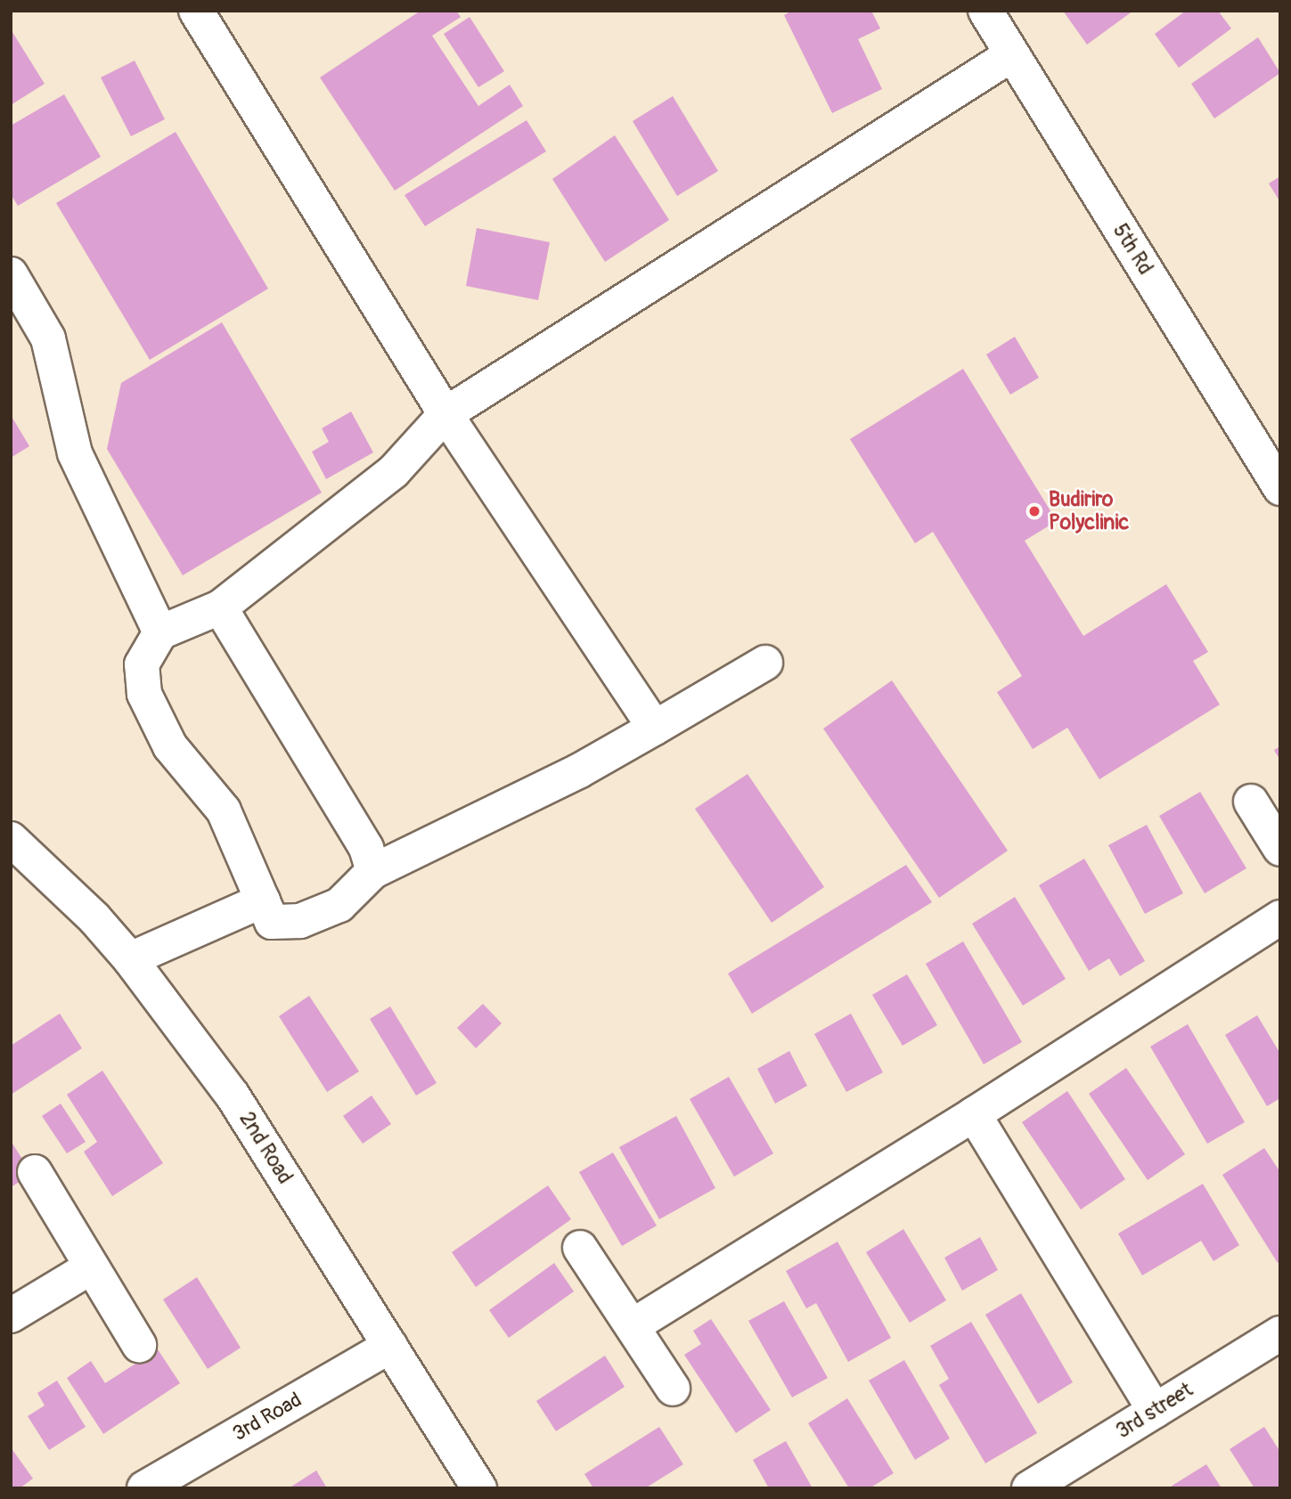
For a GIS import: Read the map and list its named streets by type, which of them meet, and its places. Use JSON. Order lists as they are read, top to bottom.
{
  "streets": {
    "street": [
      "5th Rd",
      "2nd Road",
      "3rd street",
      "3rd Road"
    ]
  },
  "crossings": [
    ["2nd Road", "3rd Road"]
  ],
  "places": ["Budiriro Polyclinic"]
}
